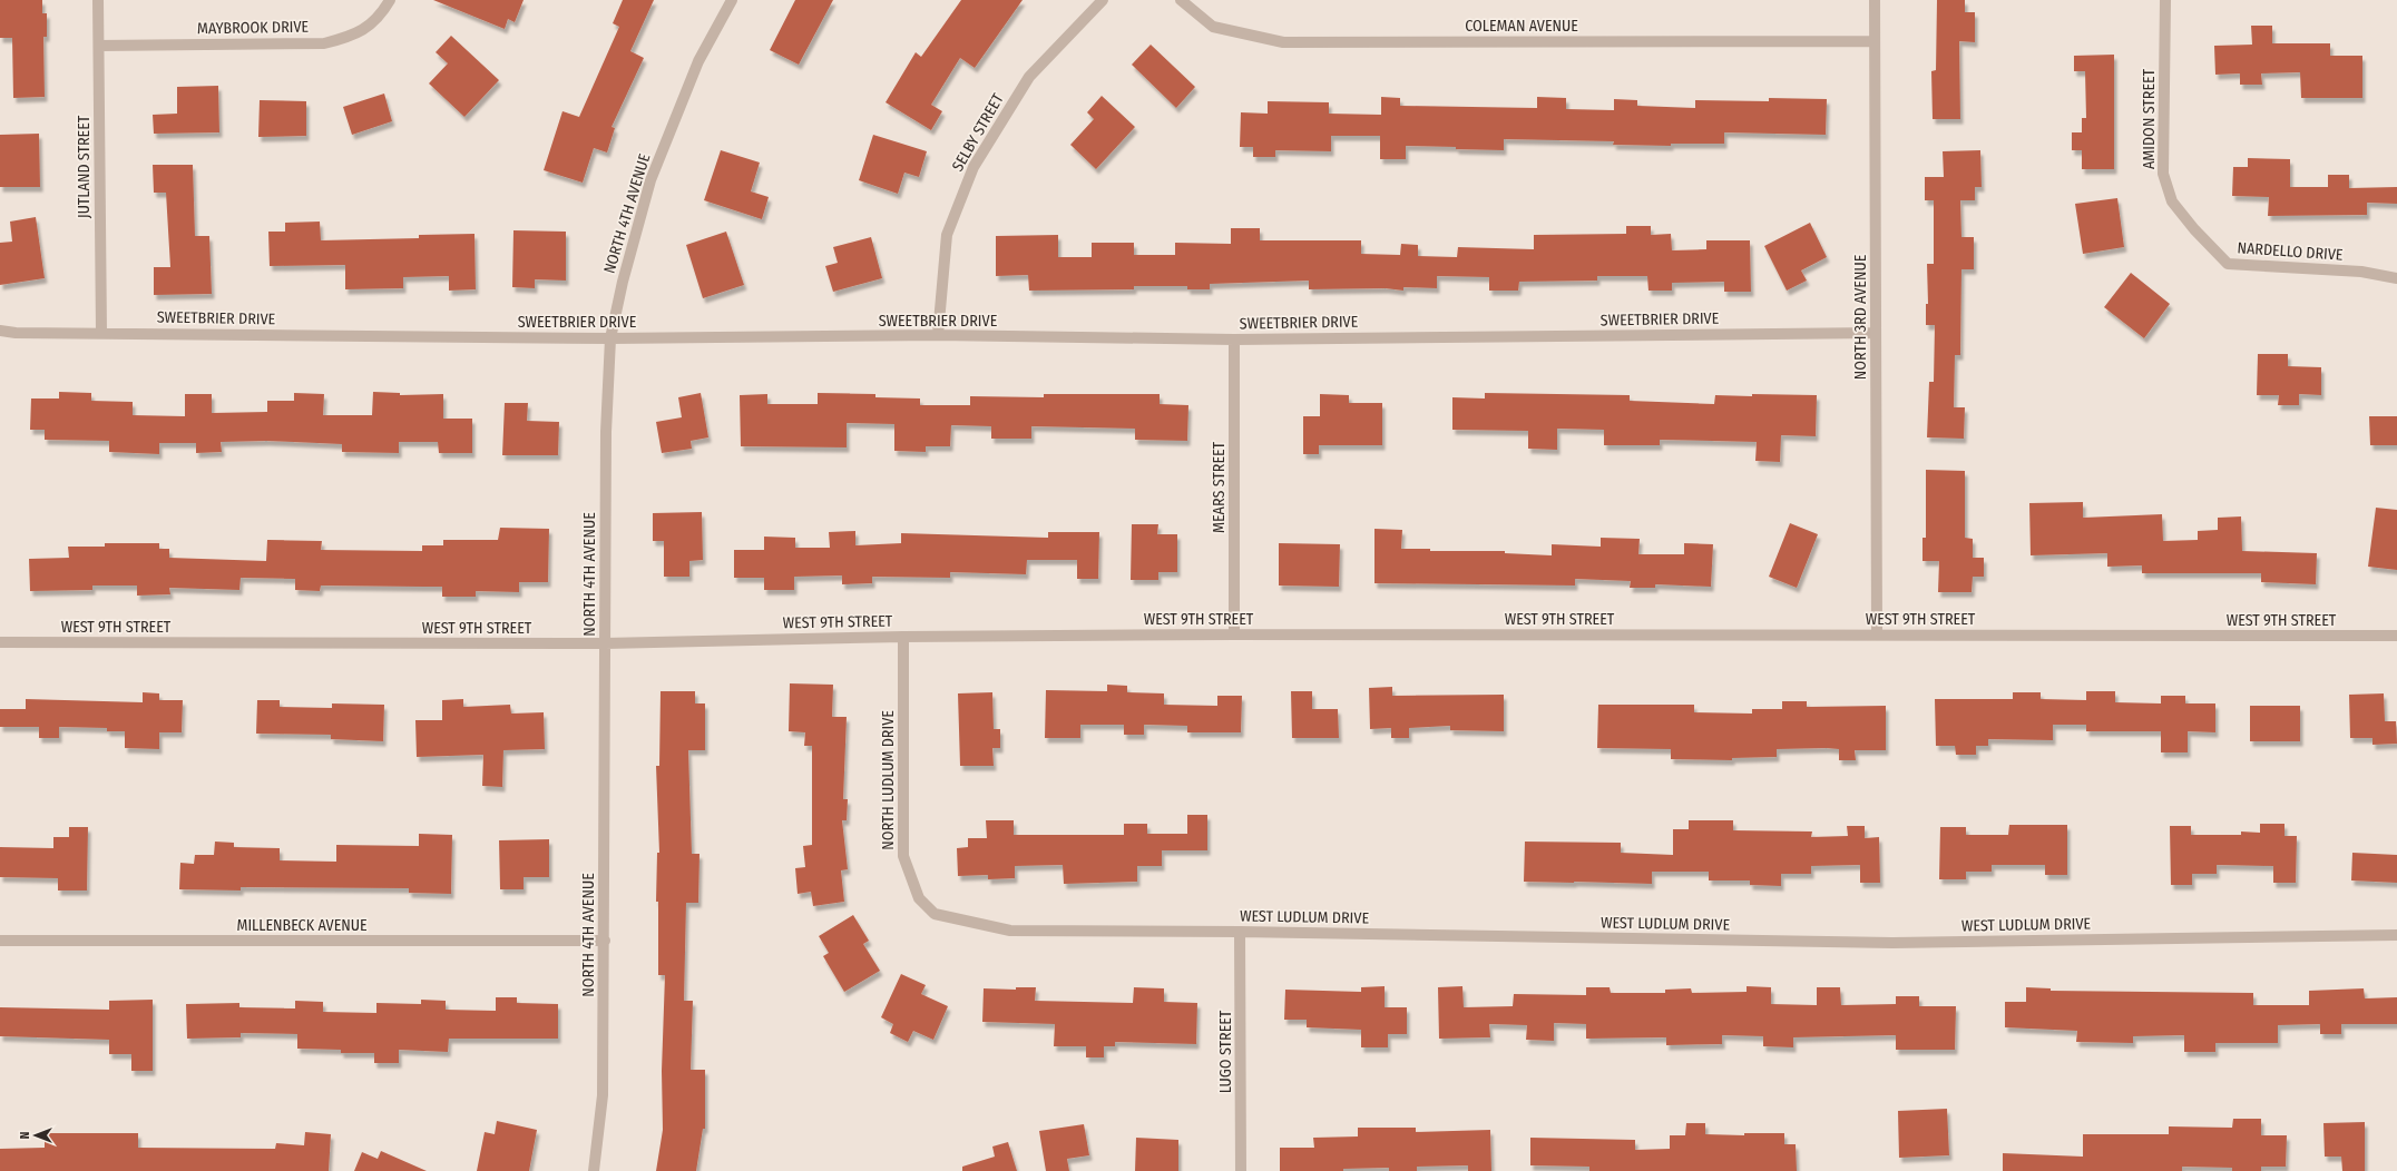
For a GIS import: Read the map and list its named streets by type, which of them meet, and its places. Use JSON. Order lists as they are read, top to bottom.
{
  "streets": {
    "street": [
      "COLEMAN AVENUE",
      "MAYBROOK DRIVE",
      "AMIDON STREET",
      "SELBY STREET",
      "JUTLAND STREET",
      "NORTH 4TH AVENUE",
      "NARDELLO DRIVE",
      "NORTH 3RD AVENUE",
      "SWEETBRIER DRIVE",
      "MEARS STREET",
      "WEST 9TH STREET",
      "NORTH LUDLUM DRIVE",
      "WEST LUDLUM DRIVE",
      "MILLENBECK AVENUE",
      "LUGO STREET"
    ]
  },
  "crossings": [
    ["COLEMAN AVENUE", "NORTH 3RD AVENUE"],
    ["MAYBROOK DRIVE", "JUTLAND STREET"],
    ["AMIDON STREET", "NARDELLO DRIVE"],
    ["SELBY STREET", "SWEETBRIER DRIVE"],
    ["JUTLAND STREET", "SWEETBRIER DRIVE"],
    ["NORTH 4TH AVENUE", "SWEETBRIER DRIVE"],
    ["NORTH 4TH AVENUE", "WEST 9TH STREET"],
    ["NORTH 4TH AVENUE", "MILLENBECK AVENUE"],
    ["NORTH 3RD AVENUE", "SWEETBRIER DRIVE"],
    ["NORTH 3RD AVENUE", "WEST 9TH STREET"],
    ["SWEETBRIER DRIVE", "MEARS STREET"],
    ["MEARS STREET", "WEST 9TH STREET"],
    ["WEST 9TH STREET", "NORTH LUDLUM DRIVE"],
    ["NORTH LUDLUM DRIVE", "WEST LUDLUM DRIVE"],
    ["WEST LUDLUM DRIVE", "LUGO STREET"]
  ],
  "north": "left"
}
